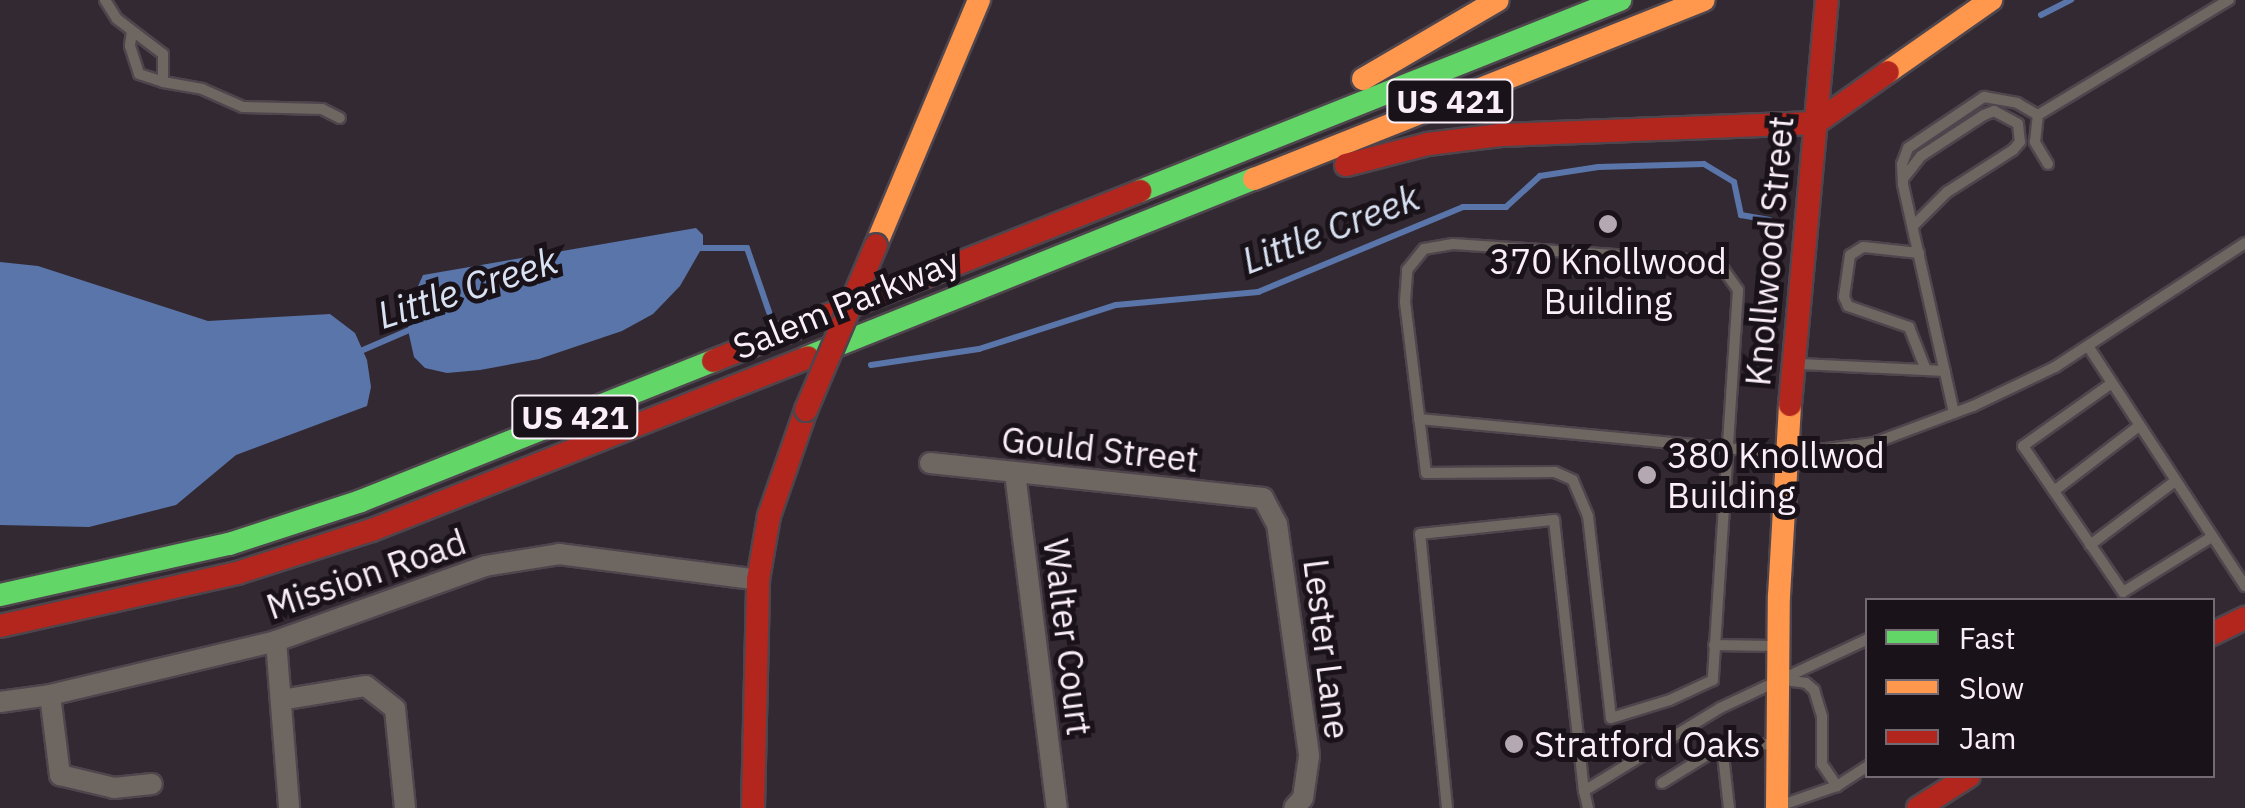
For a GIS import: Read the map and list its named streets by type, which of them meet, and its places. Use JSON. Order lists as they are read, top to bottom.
{
  "streets": {
    "main road": ["US 421", "Knollwood Street", "Salem Parkway"],
    "street": [
      "Gould Street",
      "Mission Road",
      "Walter Court",
      "Lester Lane"
    ]
  },
  "crossings": [
    ["Gould Street", "Walter Court"],
    ["Gould Street", "Lester Lane"]
  ],
  "water": ["Little Creek"],
  "places": ["370 Knollwood Building", "380 Knollwod Building", "Stratford Oaks"],
  "legend": ["Fast", "Slow", "Jam"]
}
